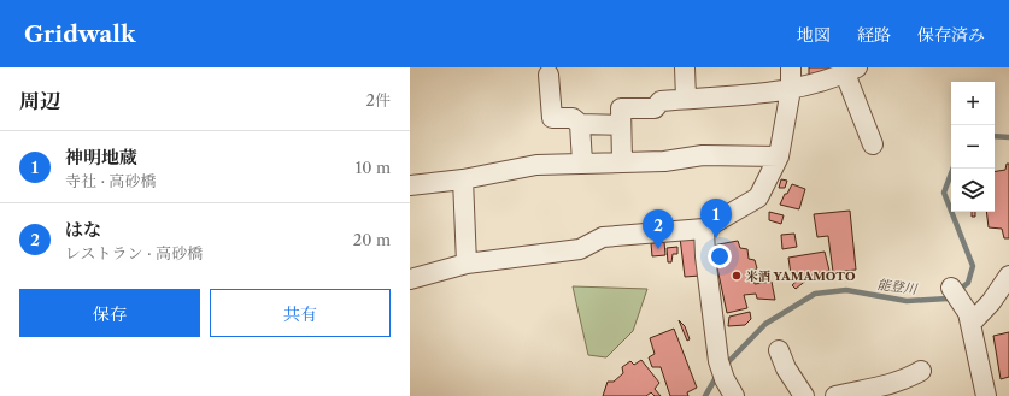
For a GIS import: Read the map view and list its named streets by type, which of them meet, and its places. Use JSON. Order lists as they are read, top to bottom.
{
  "water": ["能登川"],
  "places": ["米酒 YAMAMOTO"],
  "page": {
    "header": "Gridwalk",
    "nav": ["地図", "経路", "保存済み"],
    "heading": ["周辺", "2件"],
    "map_buttons": ["+", "−"],
    "list": [
      {
        "mark": "1",
        "name": "神明地蔵",
        "note": "寺社 · 高砂橋",
        "value": "10 m"
      },
      {
        "mark": "2",
        "name": "はな",
        "note": "レストラン · 高砂橋",
        "value": "20 m"
      }
    ],
    "pins": ["1", "2"],
    "buttons": ["保存", "共有"]
  }
}
